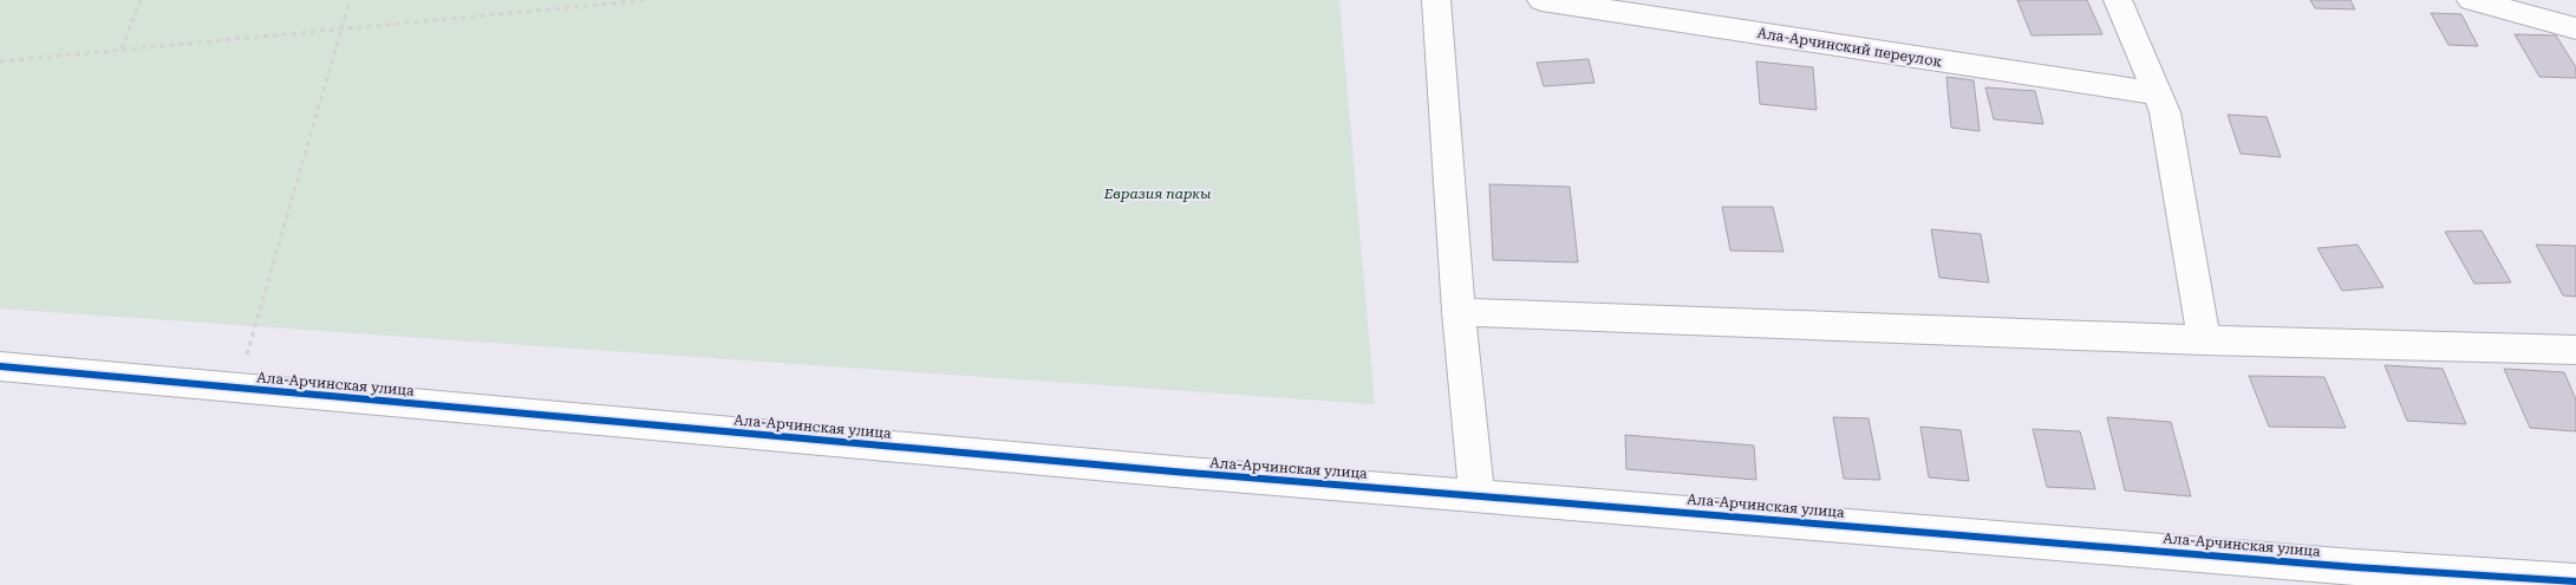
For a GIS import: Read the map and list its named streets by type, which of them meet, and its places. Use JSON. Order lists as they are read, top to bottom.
{
  "streets": {
    "street": ["Ала-Арчинский переулок", "Ала-Арчинская улица"]
  },
  "parks": ["Евразия паркы"]
}
